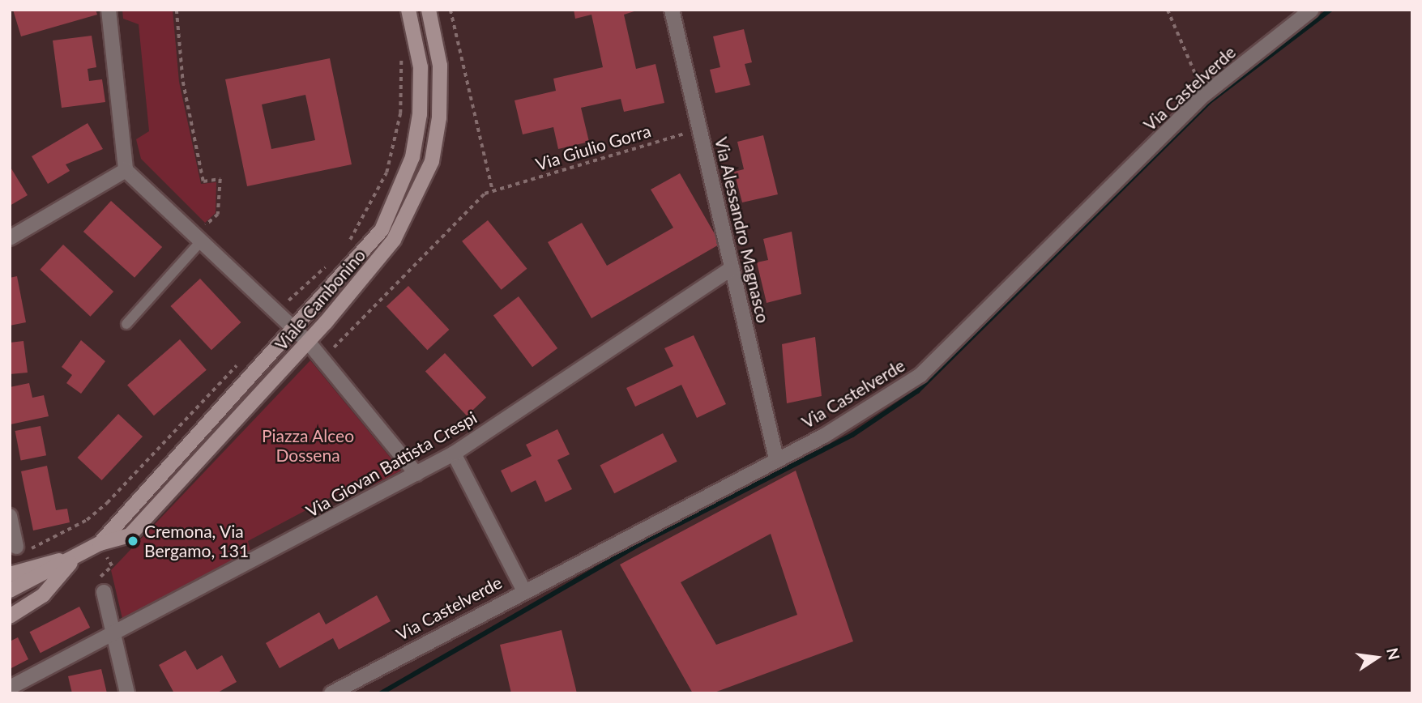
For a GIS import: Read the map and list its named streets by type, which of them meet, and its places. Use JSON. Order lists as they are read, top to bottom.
{
  "streets": {
    "street": [
      "Via Castelverde",
      "Via Alessandro Magnasco",
      "Viale Cambonino",
      "Via Giovan Battista Crespi"
    ],
    "path": ["Via Giulio Gorra"]
  },
  "crossings": [
    ["Via Castelverde", "Via Alessandro Magnasco"],
    ["Via Giulio Gorra", "Via Alessandro Magnasco"],
    ["Via Alessandro Magnasco", "Via Giovan Battista Crespi"]
  ],
  "parks": ["Piazza Alceo Dossena"],
  "places": ["Cremona, Via Bergamo, 131"],
  "north": "right"
}
